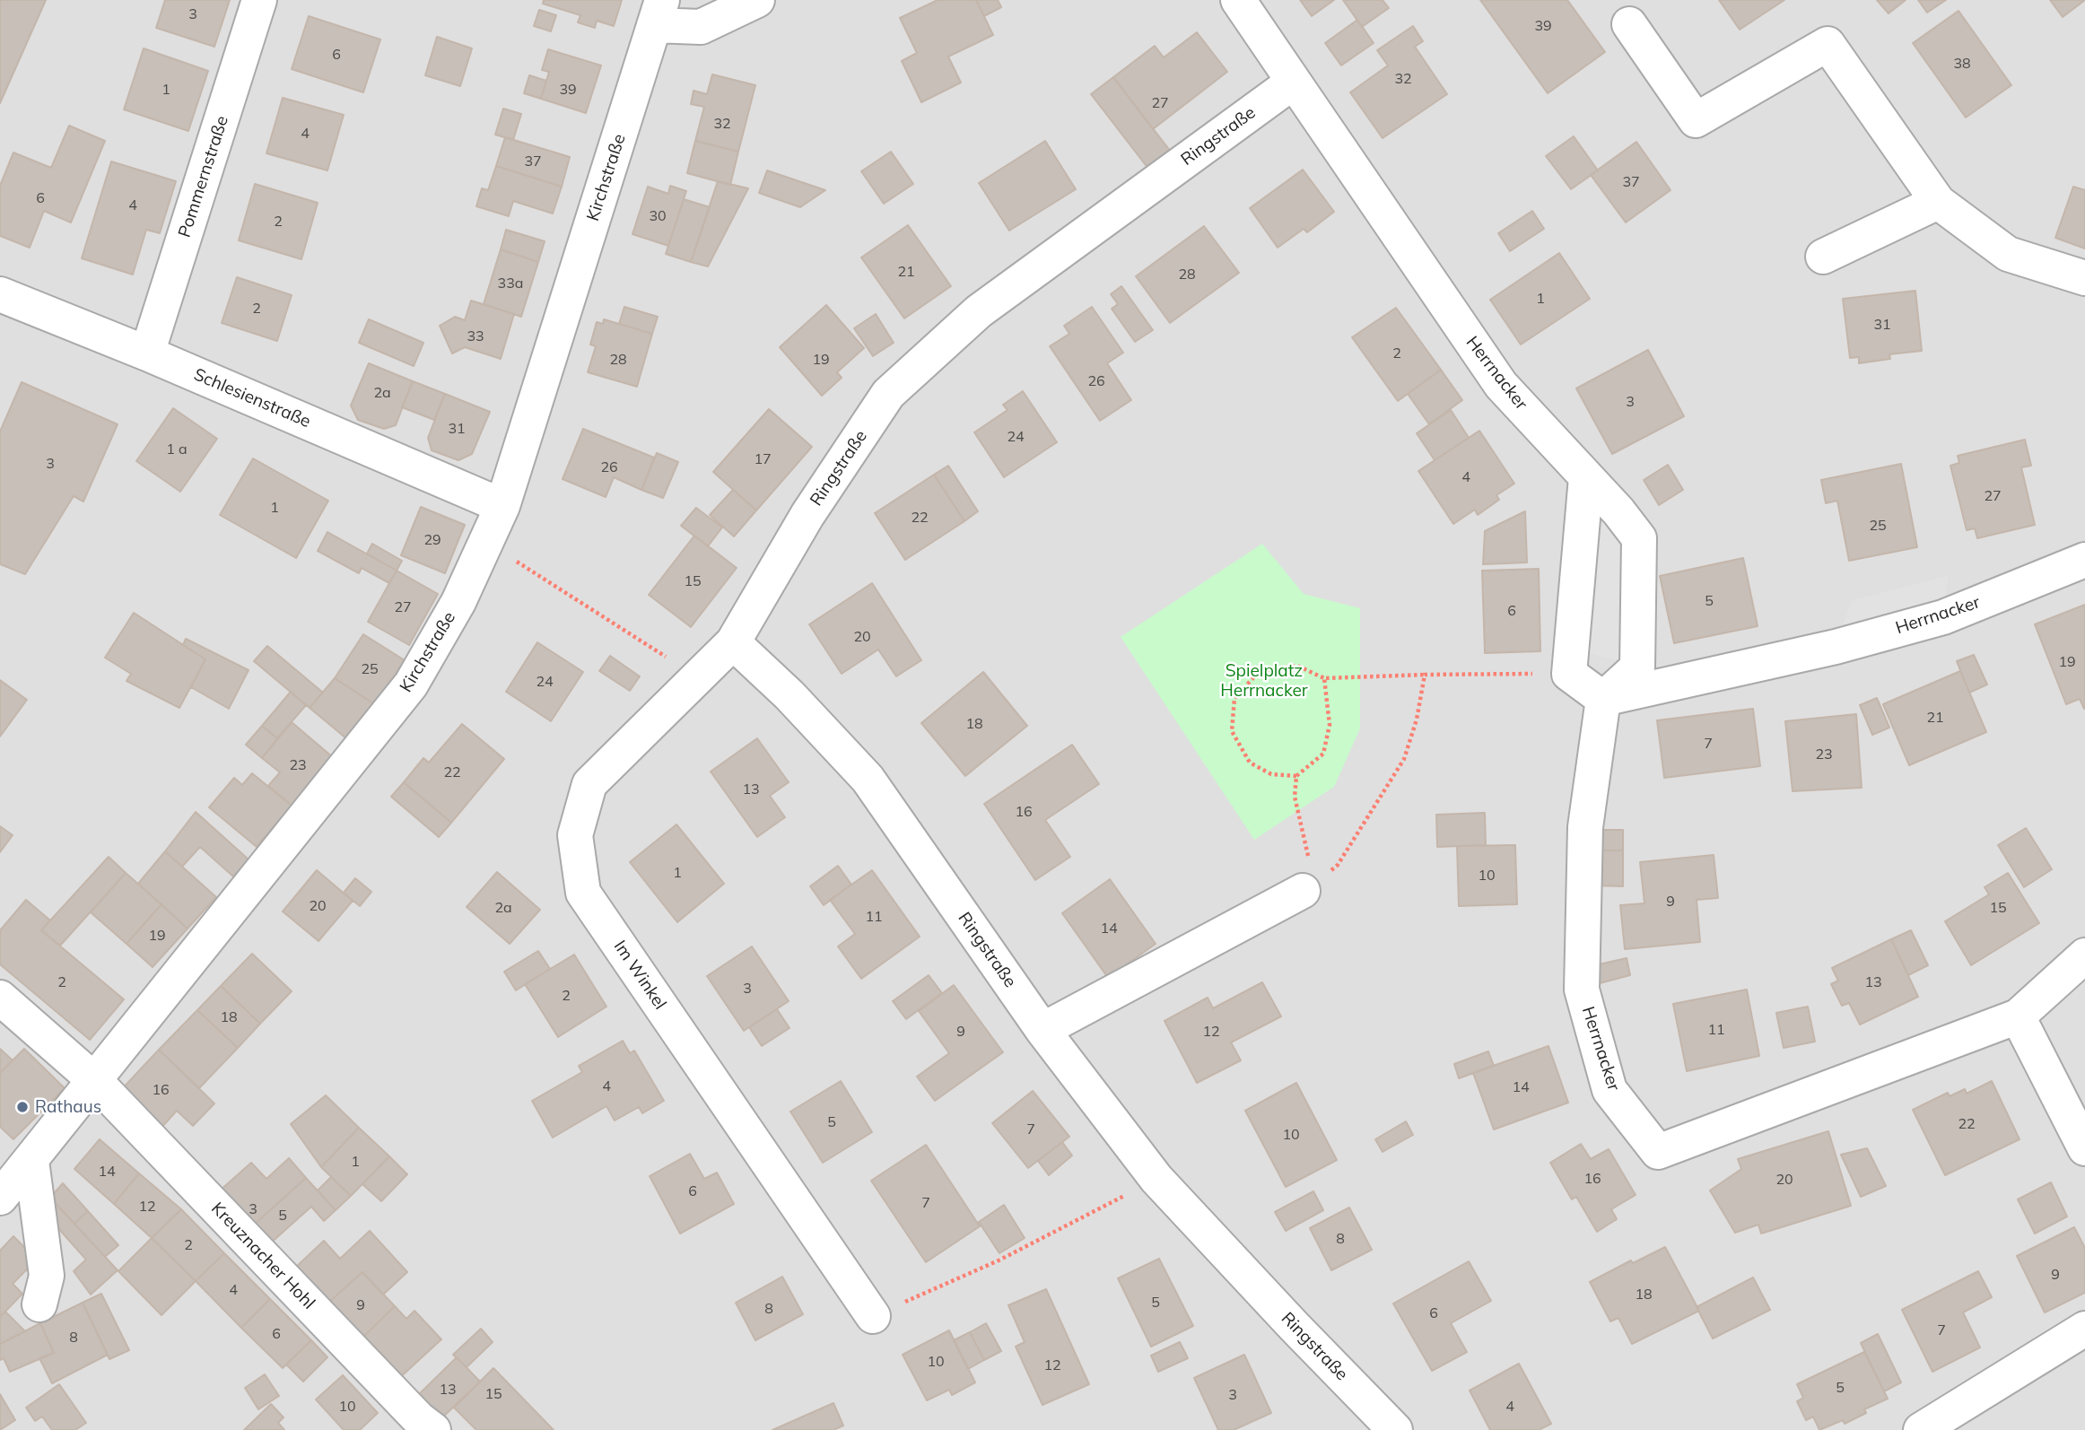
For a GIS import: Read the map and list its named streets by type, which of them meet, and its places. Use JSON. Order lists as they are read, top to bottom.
{
  "streets": {
    "street": [
      "Ringstraße",
      "Pommernstraße",
      "Kirchstraße",
      "Herrnacker",
      "Schlesienstraße",
      "Im Winkel",
      "Kreuznacher Hohl"
    ]
  },
  "crossings": [
    ["Ringstraße", "Herrnacker"],
    ["Ringstraße", "Im Winkel"],
    ["Pommernstraße", "Schlesienstraße"],
    ["Kirchstraße", "Schlesienstraße"],
    ["Kirchstraße", "Kreuznacher Hohl"]
  ],
  "parks": ["Spielplatz Herrnacker"],
  "places": ["Rathaus"],
  "house_numbers": [
    "3",
    "39",
    "6",
    "38",
    "32",
    "1",
    "39",
    "27",
    "32",
    "4",
    "37",
    "37",
    "6",
    "4",
    "30",
    "2",
    "21",
    "28",
    "33a",
    "1",
    "2",
    "31",
    "33",
    "2",
    "28",
    "19",
    "26",
    "2a",
    "3",
    "31",
    "24",
    "1 a",
    "17",
    "3",
    "26",
    "4",
    "27",
    "1",
    "22",
    "25",
    "29",
    "15",
    "5",
    "27",
    "6",
    "20",
    "19",
    "25",
    "24",
    "21",
    "18",
    "7",
    "23",
    "23",
    "22",
    "13",
    "16",
    "1",
    "10",
    "9",
    "20",
    "2a",
    "15",
    "11",
    "14",
    "19",
    "2",
    "13",
    "3",
    "2",
    "18",
    "11",
    "9",
    "12",
    "4",
    "14",
    "16",
    "5",
    "22",
    "7",
    "10",
    "1",
    "14",
    "16",
    "20",
    "6",
    "7",
    "12",
    "3",
    "5",
    "8",
    "2",
    "9",
    "4",
    "18",
    "5",
    "9",
    "8",
    "6",
    "7",
    "6",
    "8",
    "10",
    "12",
    "5",
    "13",
    "15",
    "3",
    "10",
    "4"
  ]
}
